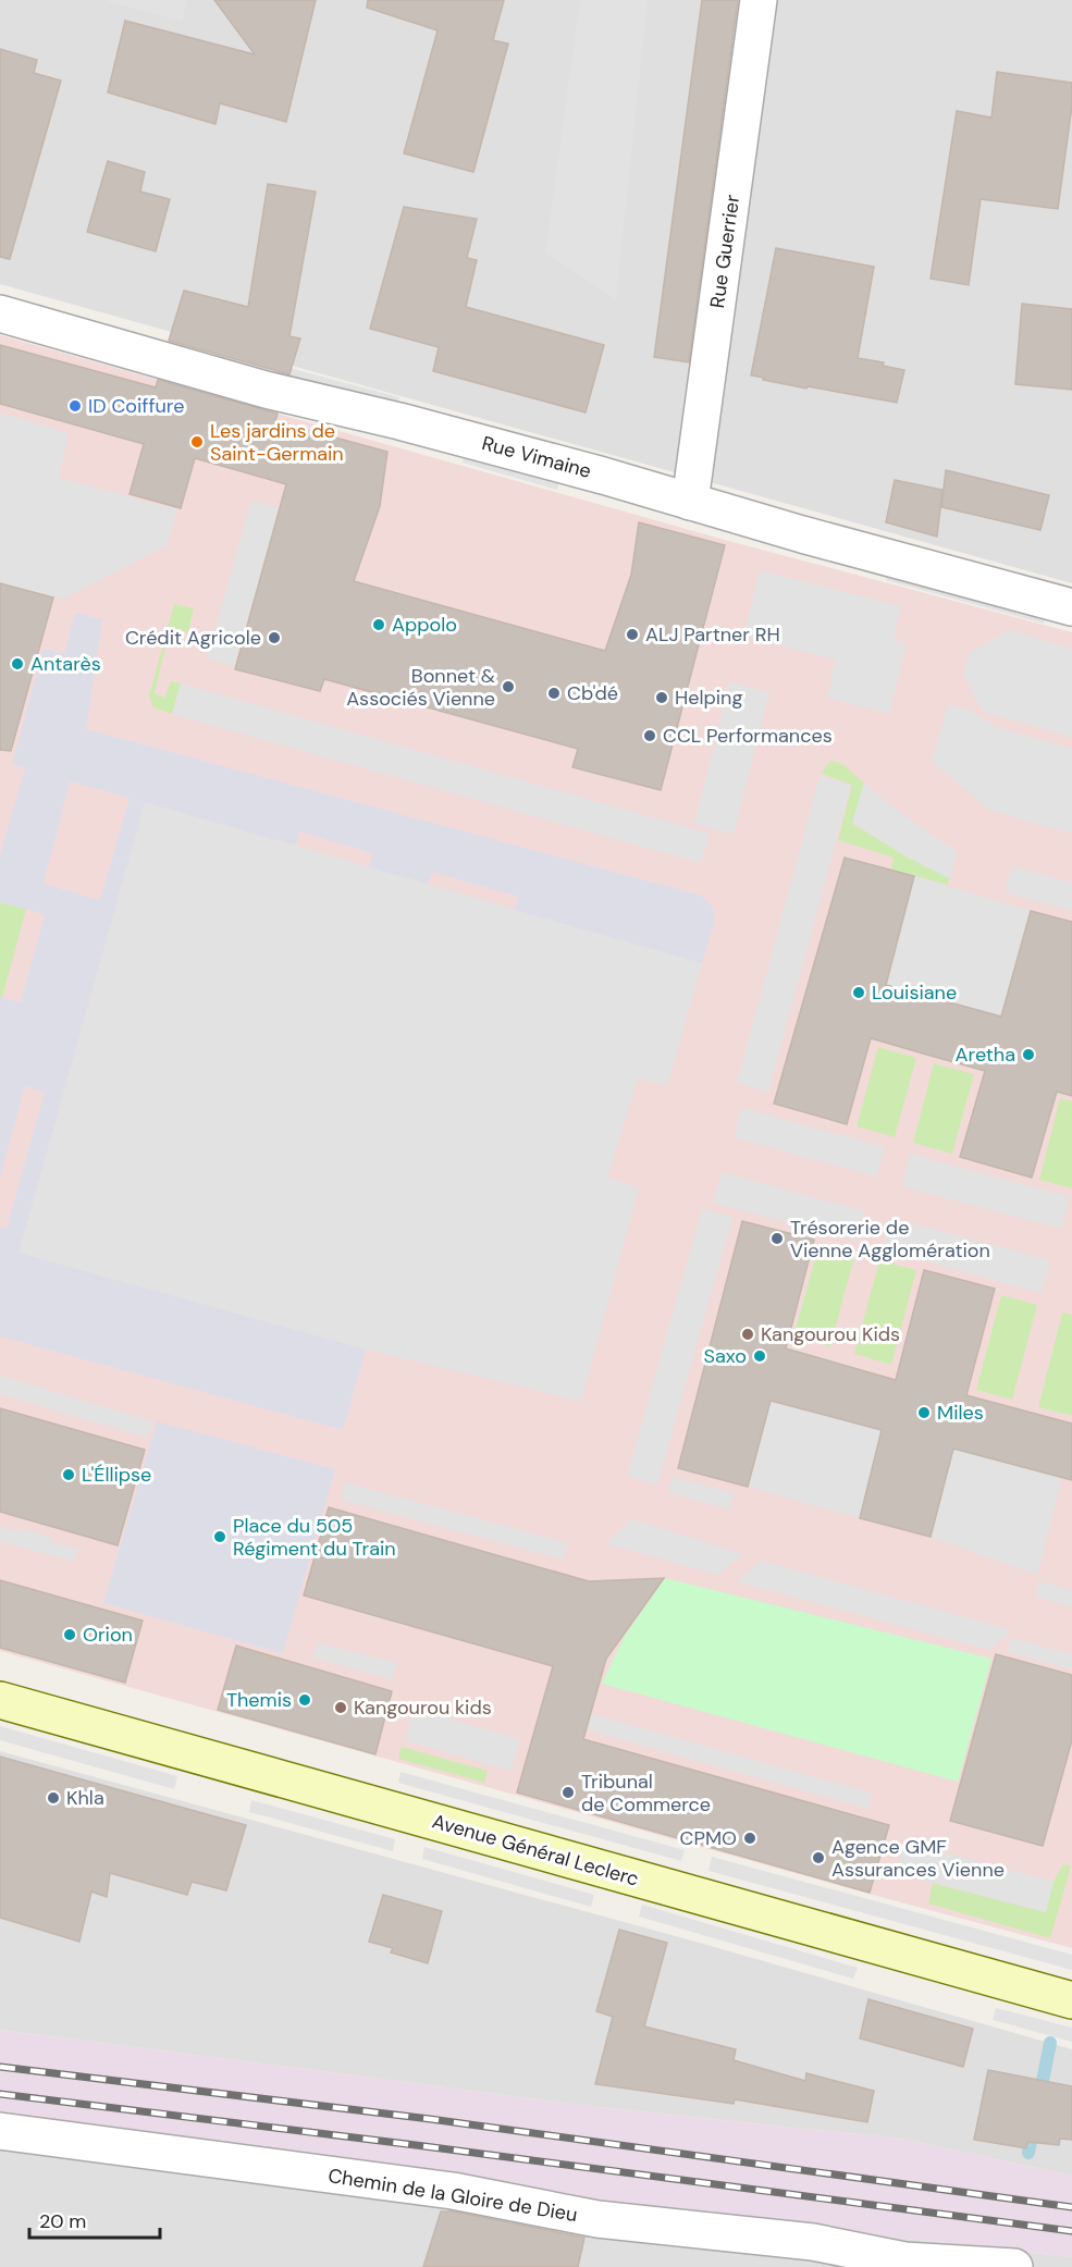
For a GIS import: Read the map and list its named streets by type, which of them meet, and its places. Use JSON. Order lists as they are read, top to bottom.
{
  "streets": {
    "main road": ["Avenue Général Leclerc"],
    "street": ["Rue Guerrier", "Rue Vimaine", "Chemin de la Gloire de Dieu"]
  },
  "crossings": [
    ["Rue Guerrier", "Rue Vimaine"]
  ],
  "places": [
    "ID Coiffure",
    "Les jardins de Saint-Germain",
    "Appolo",
    "ALJ Partner RH",
    "Crédit Agricole",
    "Antarès",
    "Bonnet & Associés Vienne",
    "Cb'dé",
    "Helping",
    "CCL Performances",
    "Louisiane",
    "Aretha",
    "Trésorerie de Vienne Agglomération",
    "Kangourou Kids",
    "Saxo",
    "Miles",
    "L'Éllipse",
    "Place du 505 Régiment du Train",
    "Orion",
    "Themis",
    "Kangourou kids",
    "Tribunal de Commerce",
    "Khla",
    "CPMO",
    "Agence GMF Assurances Vienne"
  ],
  "scale_bar": "20 m"
}
